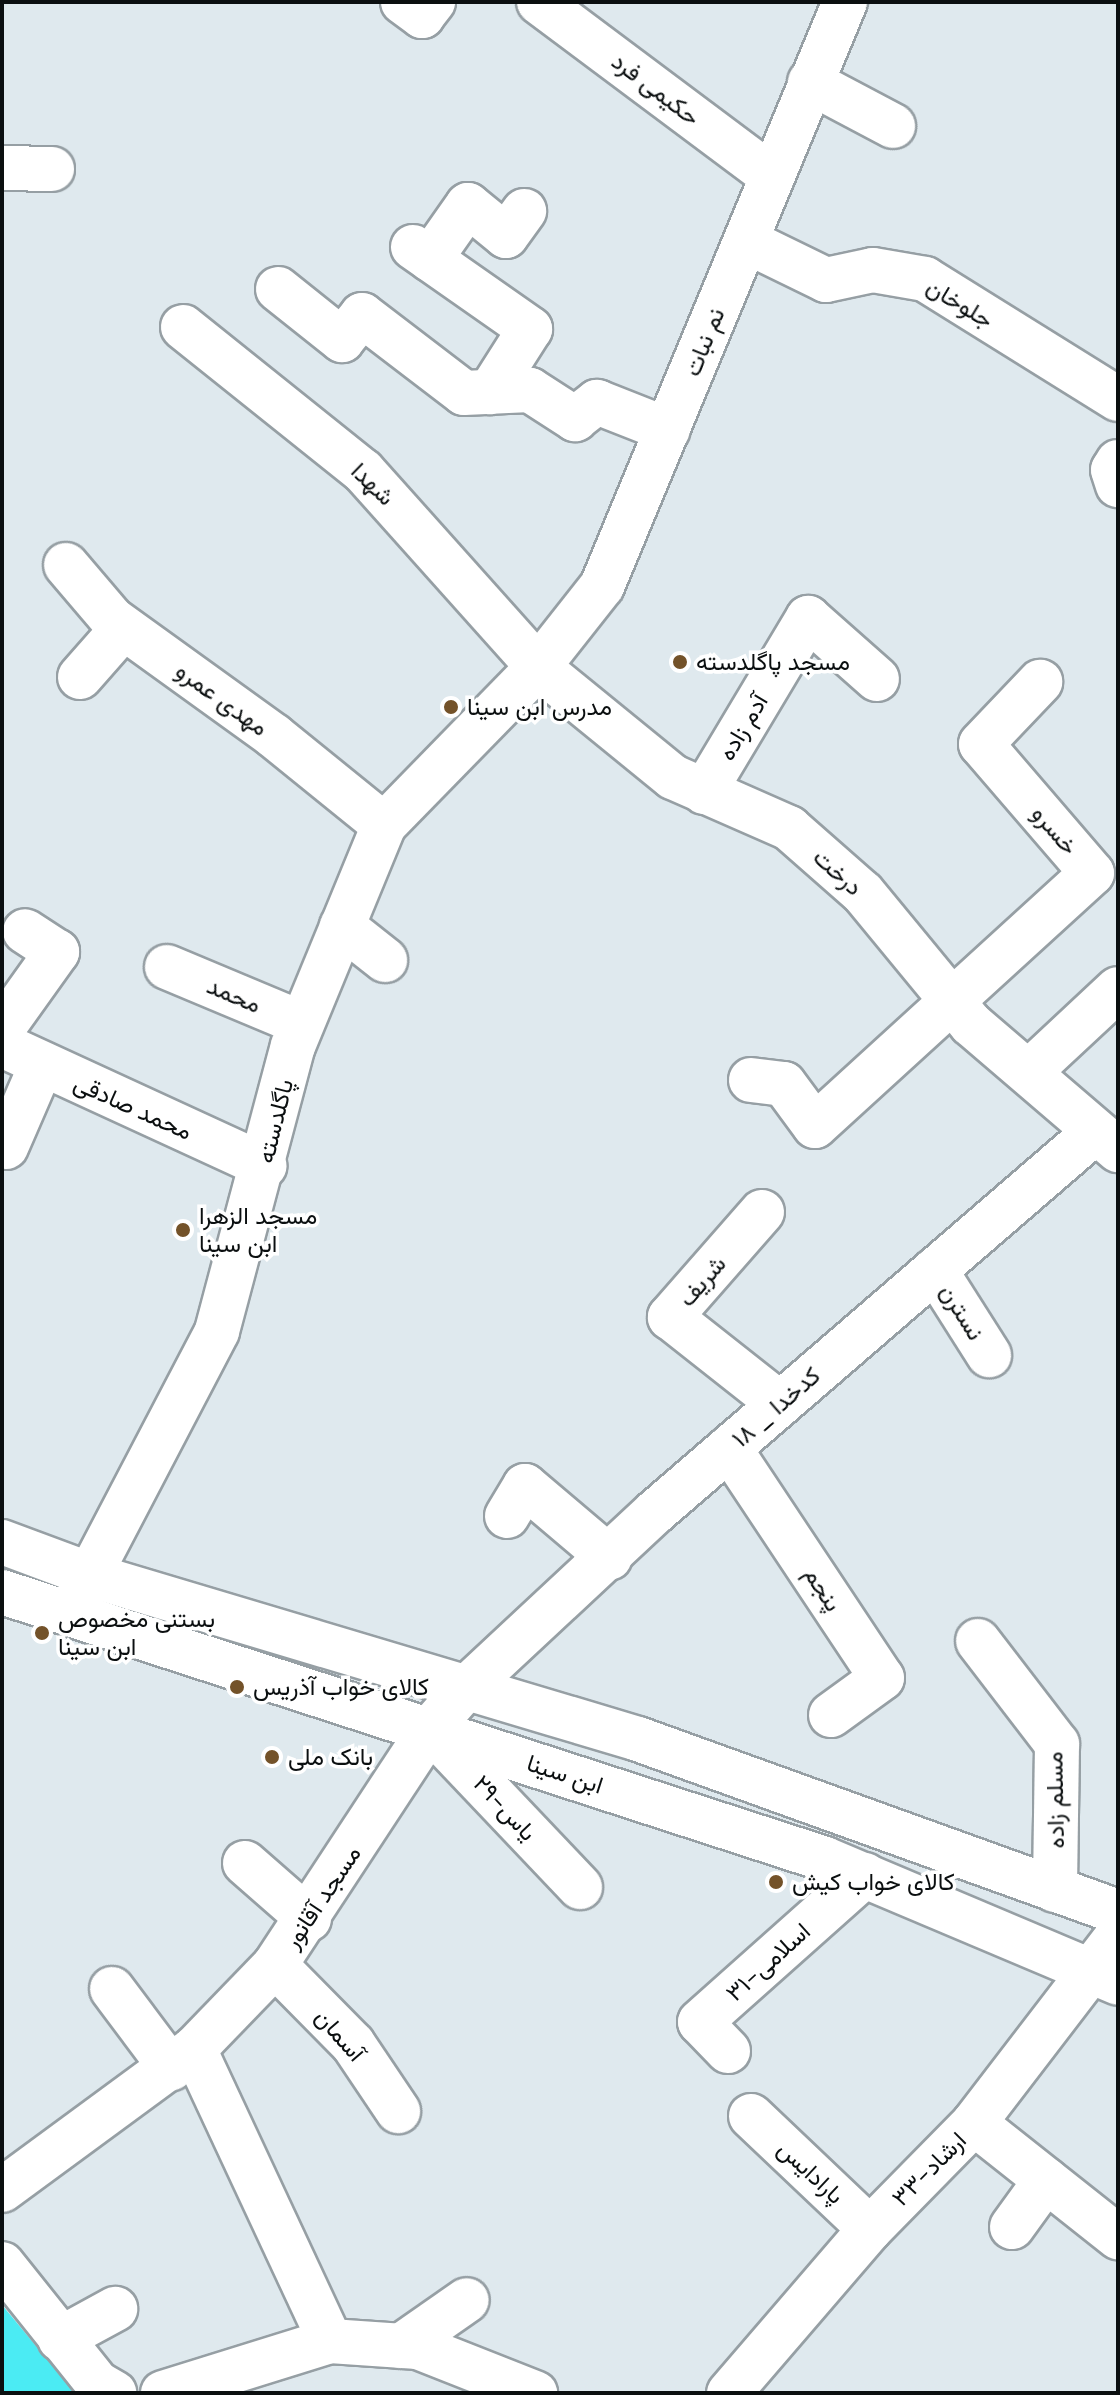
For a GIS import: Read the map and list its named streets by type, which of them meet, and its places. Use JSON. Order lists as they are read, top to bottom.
{
  "streets": {
    "street": [
      "حکیمی فرد",
      "جلوخان",
      "نم نبات",
      "شهدا",
      "مهدی عمرو",
      "آدم زاده",
      "خسرو",
      "درخت",
      "محمد",
      "محمد صادقی",
      "پاگلدسته",
      "شریف",
      "نسترن",
      "۱۸ _ کدخدا",
      "پنجم",
      "ابن سینا",
      "مسلم زاده",
      "۲۹-یاس",
      "مسجد آقانور",
      "۳۱-اسلامی",
      "آسمان",
      "۳۳-ارشاد",
      "پارادایس"
    ]
  },
  "crossings": [
    ["حکیمی فرد", "نم نبات"],
    ["جلوخان", "نم نبات"],
    ["نم نبات", "شهدا"],
    ["نم نبات", "درخت"],
    ["نم نبات", "پاگلدسته"],
    ["شهدا", "درخت"],
    ["شهدا", "پاگلدسته"],
    ["مهدی عمرو", "پاگلدسته"],
    ["آدم زاده", "درخت"],
    ["خسرو", "درخت"],
    ["درخت", "پاگلدسته"],
    ["درخت", "۱۸ _ کدخدا"],
    ["محمد", "پاگلدسته"],
    ["محمد صادقی", "پاگلدسته"],
    ["پاگلدسته", "ابن سینا"],
    ["شریف", "۱۸ _ کدخدا"],
    ["نسترن", "۱۸ _ کدخدا"],
    ["۱۸ _ کدخدا", "پنجم"],
    ["۱۸ _ کدخدا", "مسجد آقانور"],
    ["ابن سینا", "۲۹-یاس"],
    ["ابن سینا", "مسجد آقانور"],
    ["ابن سینا", "۳۱-اسلامی"],
    ["ابن سینا", "۳۳-ارشاد"],
    ["۲۹-یاس", "مسجد آقانور"],
    ["مسجد آقانور", "آسمان"],
    ["۳۳-ارشاد", "پارادایس"]
  ],
  "places": [
    "مسجد پاگلدسته",
    "مدرس ابن سینا",
    "مسجد الزهرا ابن سینا",
    "بستنی مخصوص ابن سینا",
    "کالای خواب آذریس",
    "بانک ملی",
    "کالای خواب کیش"
  ]
}
